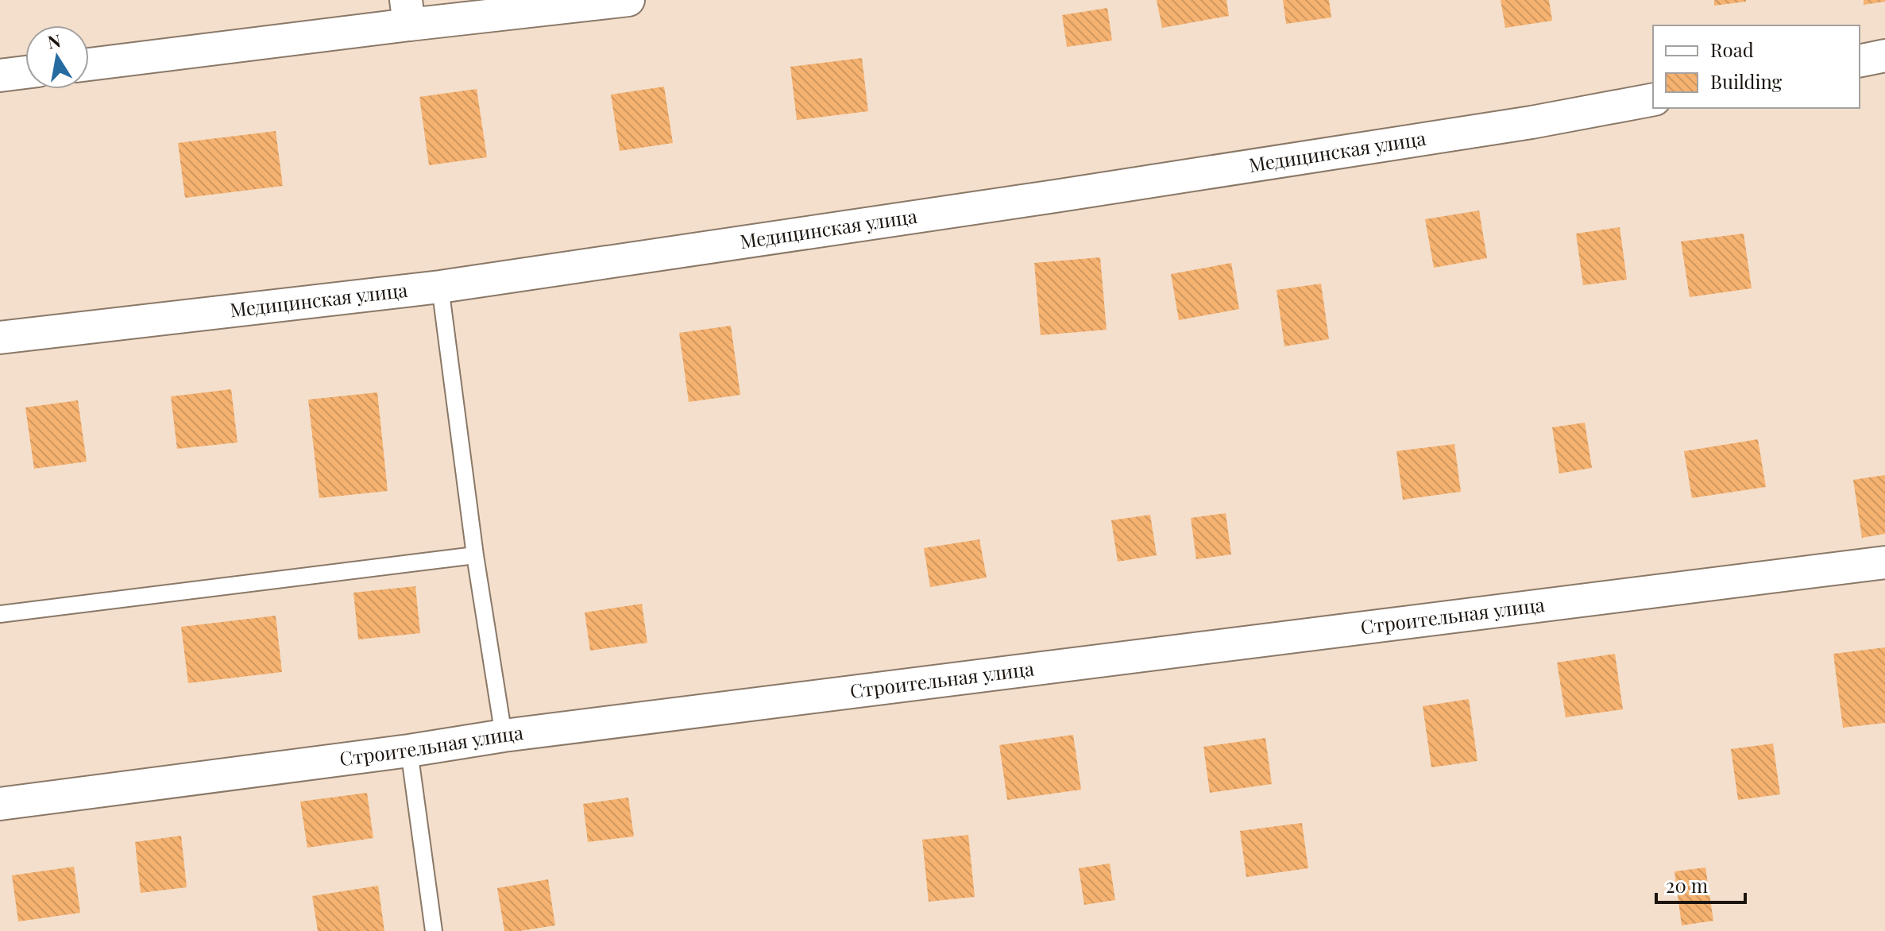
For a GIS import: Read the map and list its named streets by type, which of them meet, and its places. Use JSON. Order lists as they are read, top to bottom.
{
  "streets": {
    "street": ["Медицинская улица", "Строительная улица"]
  },
  "legend": ["Road", "Building"],
  "scale_bar": "20 m",
  "north": "top"
}
